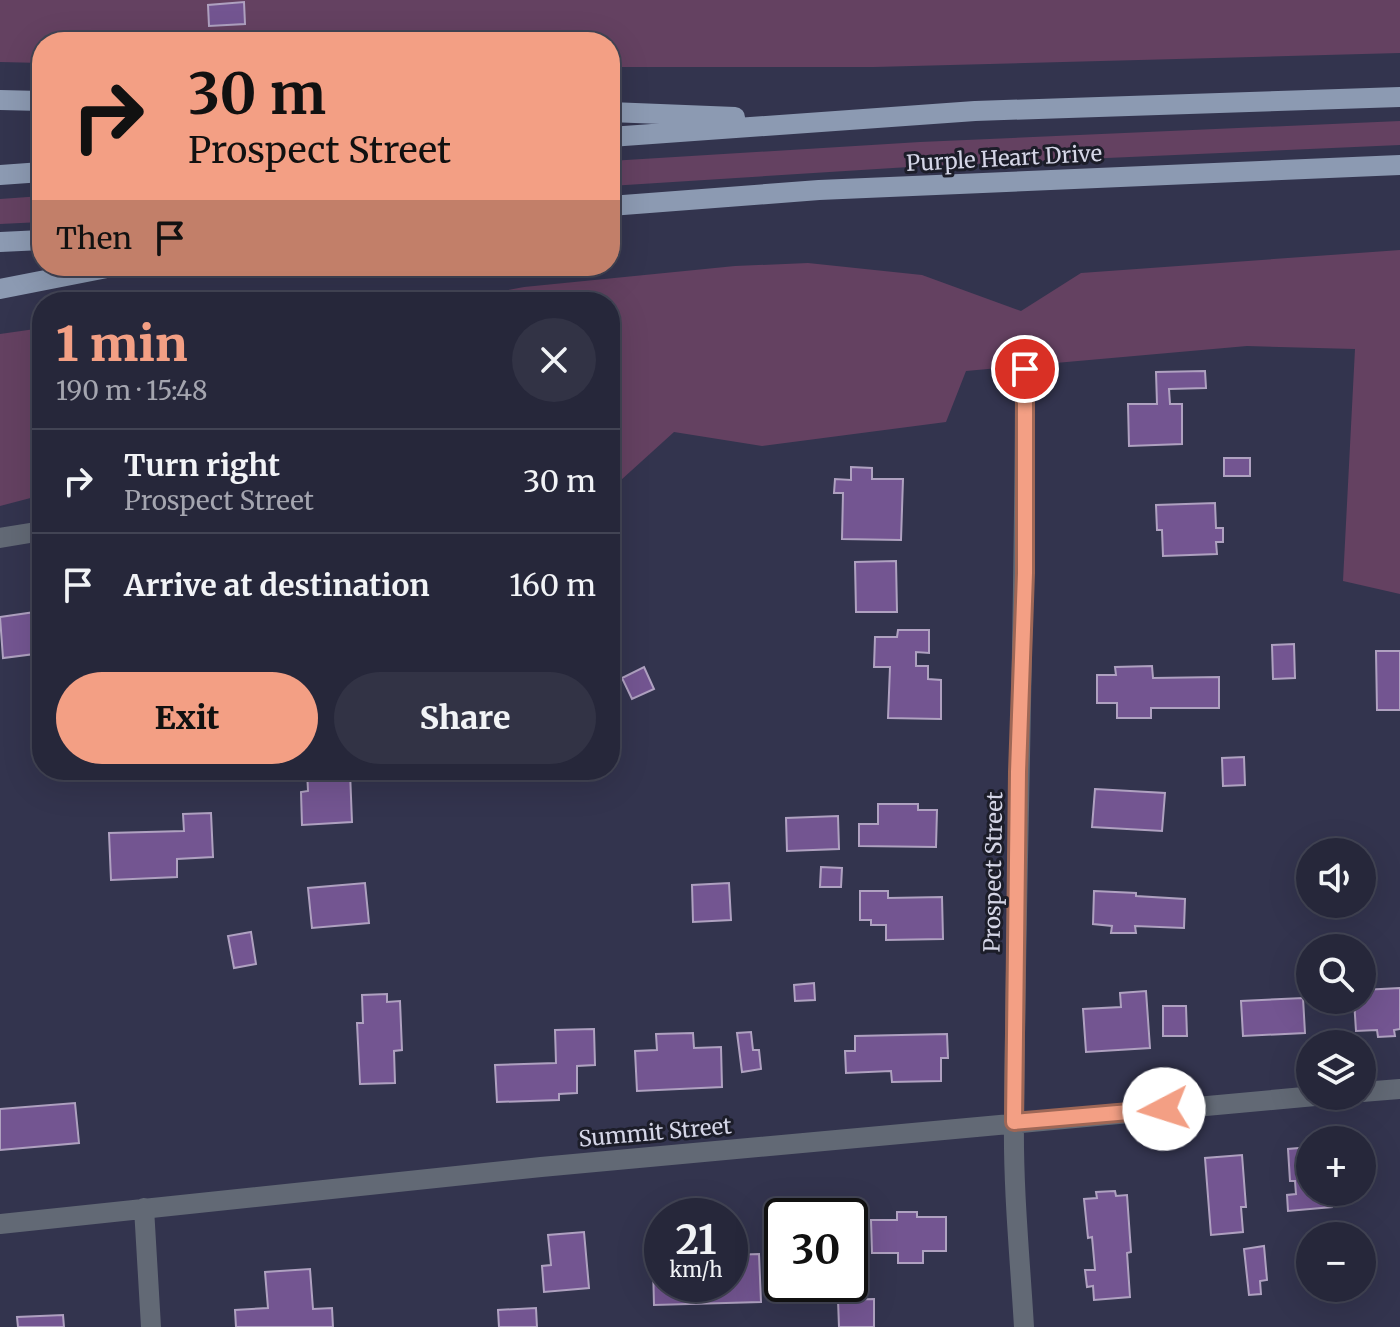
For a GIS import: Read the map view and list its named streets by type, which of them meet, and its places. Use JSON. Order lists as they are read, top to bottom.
{
  "streets": {
    "main road": ["Purple Heart Drive"],
    "street": ["Prospect Street", "Summit Street"]
  },
  "crossings": [
    ["Prospect Street", "Summit Street"]
  ],
  "page": {
    "turn": ["30 m", "Prospect Street"],
    "then": "Then",
    "heading": ["1 min", "190 m · 15:48"],
    "list": [
      {
        "name": "Turn right",
        "note": "Prospect Street",
        "value": "30 m"
      },
      {
        "name": "Arrive at destination",
        "value": "160 m"
      }
    ],
    "buttons": ["Exit", "Share"],
    "map_buttons": ["+", "−"],
    "speed": "21 km/h",
    "limit": "30"
  }
}
